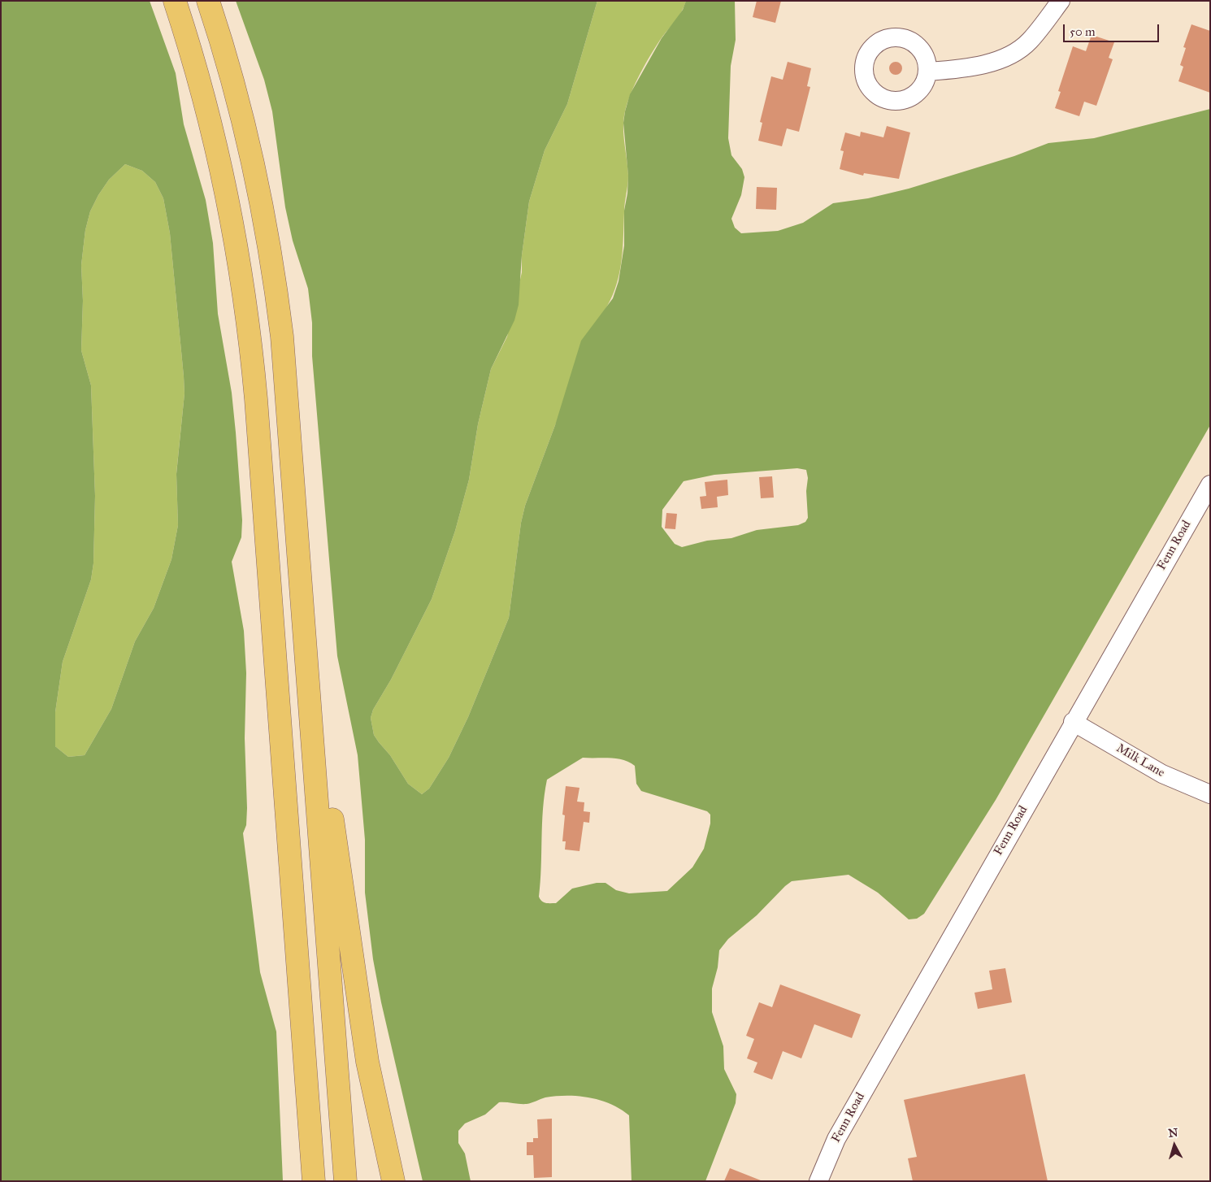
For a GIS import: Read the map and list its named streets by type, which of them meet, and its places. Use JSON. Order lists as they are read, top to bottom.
{
  "streets": {
    "street": ["Fenn Road", "Milk Lane"]
  },
  "crossings": [
    ["Fenn Road", "Milk Lane"]
  ],
  "scale_bar": "50 m",
  "north": "top"
}
